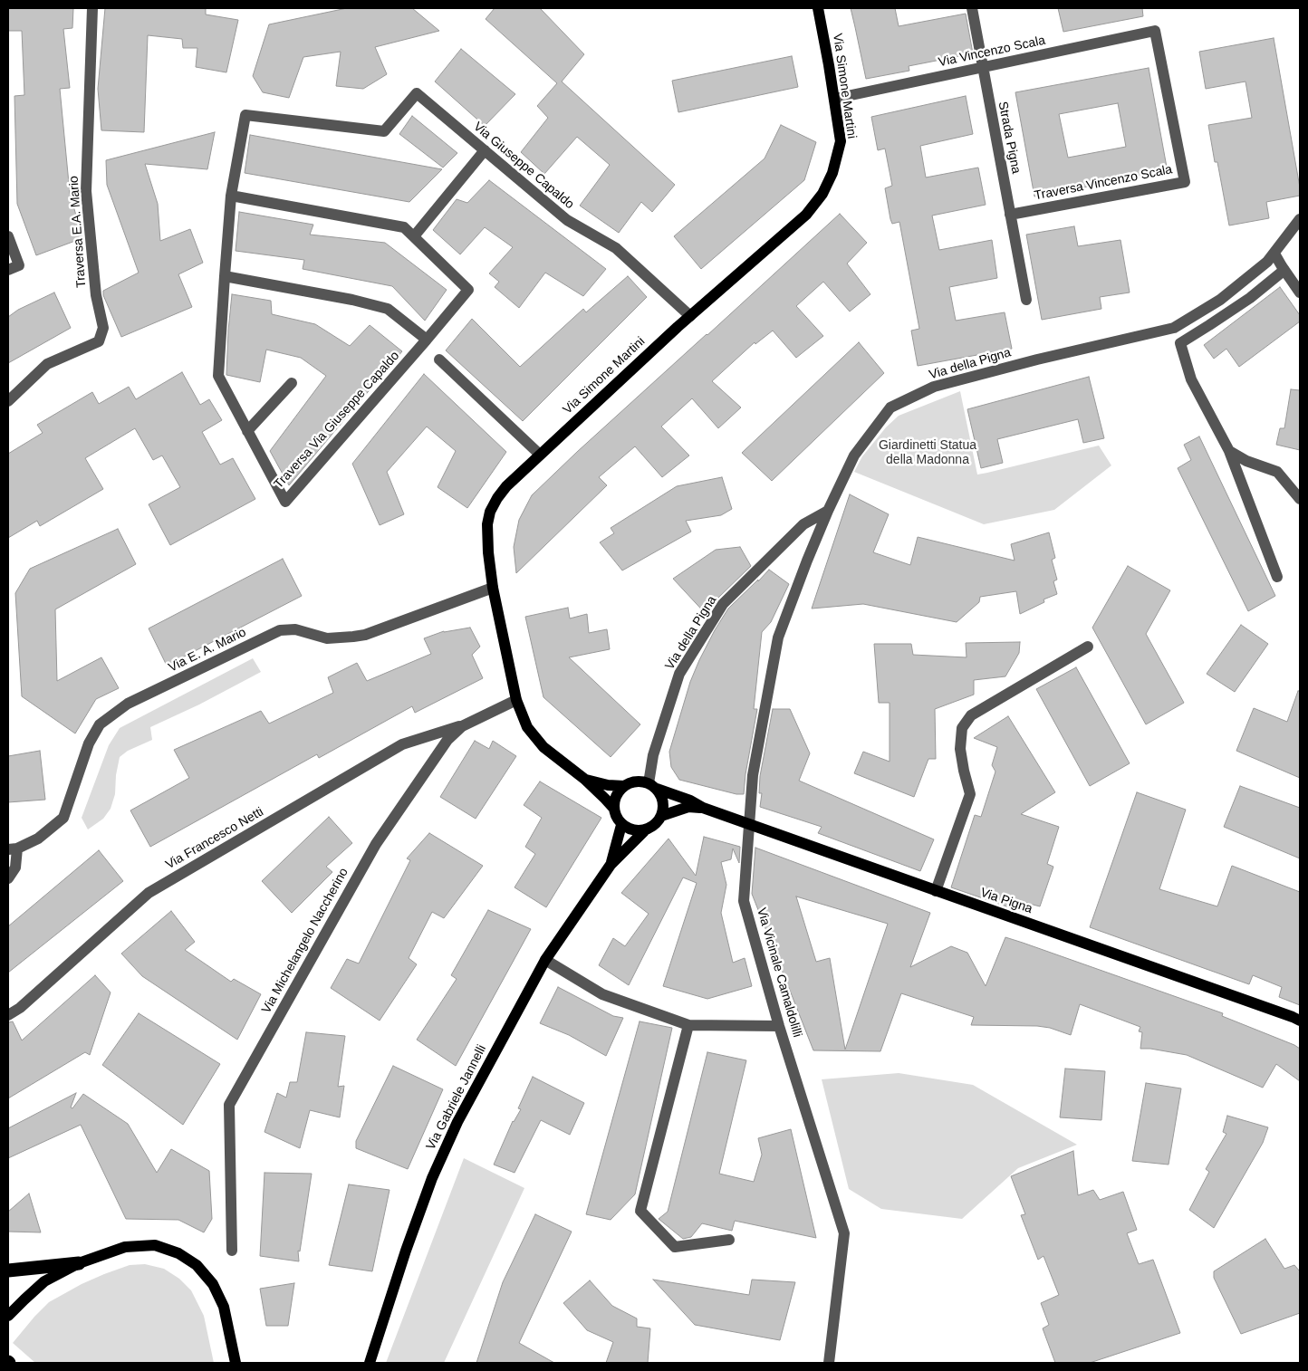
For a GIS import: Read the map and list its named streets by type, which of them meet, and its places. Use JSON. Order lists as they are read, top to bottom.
{
  "streets": {
    "main road": ["Via Simone Martini", "Via Pigna", "Via Gabriele Jannelli"],
    "street": [
      "Via Vincenzo Scala",
      "Strada Pigna",
      "Via Giuseppe Capaldo",
      "Traversa Vincenzo Scala",
      "Traversa E.A. Mario",
      "Via della Pigna",
      "Traversa Via Giuseppe Capaldo",
      "Via E. A. Mario",
      "Via Francesco Netti",
      "Via Michelangelo Naccherino",
      "Via Vicinale Camaldolilli"
    ]
  },
  "crossings": [
    ["Via Vincenzo Scala", "Via Simone Martini"],
    ["Via Vincenzo Scala", "Strada Pigna"],
    ["Via Vincenzo Scala", "Traversa Vincenzo Scala"],
    ["Via Simone Martini", "Via Giuseppe Capaldo"],
    ["Via Simone Martini", "Via della Pigna"],
    ["Via Simone Martini", "Via E. A. Mario"],
    ["Via Simone Martini", "Via Pigna"],
    ["Via Simone Martini", "Via Michelangelo Naccherino"],
    ["Via Simone Martini", "Via Gabriele Jannelli"],
    ["Strada Pigna", "Traversa Vincenzo Scala"],
    ["Via Giuseppe Capaldo", "Traversa Via Giuseppe Capaldo"],
    ["Via della Pigna", "Via Pigna"],
    ["Via della Pigna", "Via Vicinale Camaldolilli"],
    ["Via della Pigna", "Via Gabriele Jannelli"],
    ["Via Francesco Netti", "Via Michelangelo Naccherino"],
    ["Via Pigna", "Via Gabriele Jannelli"]
  ],
  "parks": ["Giardinetti Statua della Madonna"]
}
